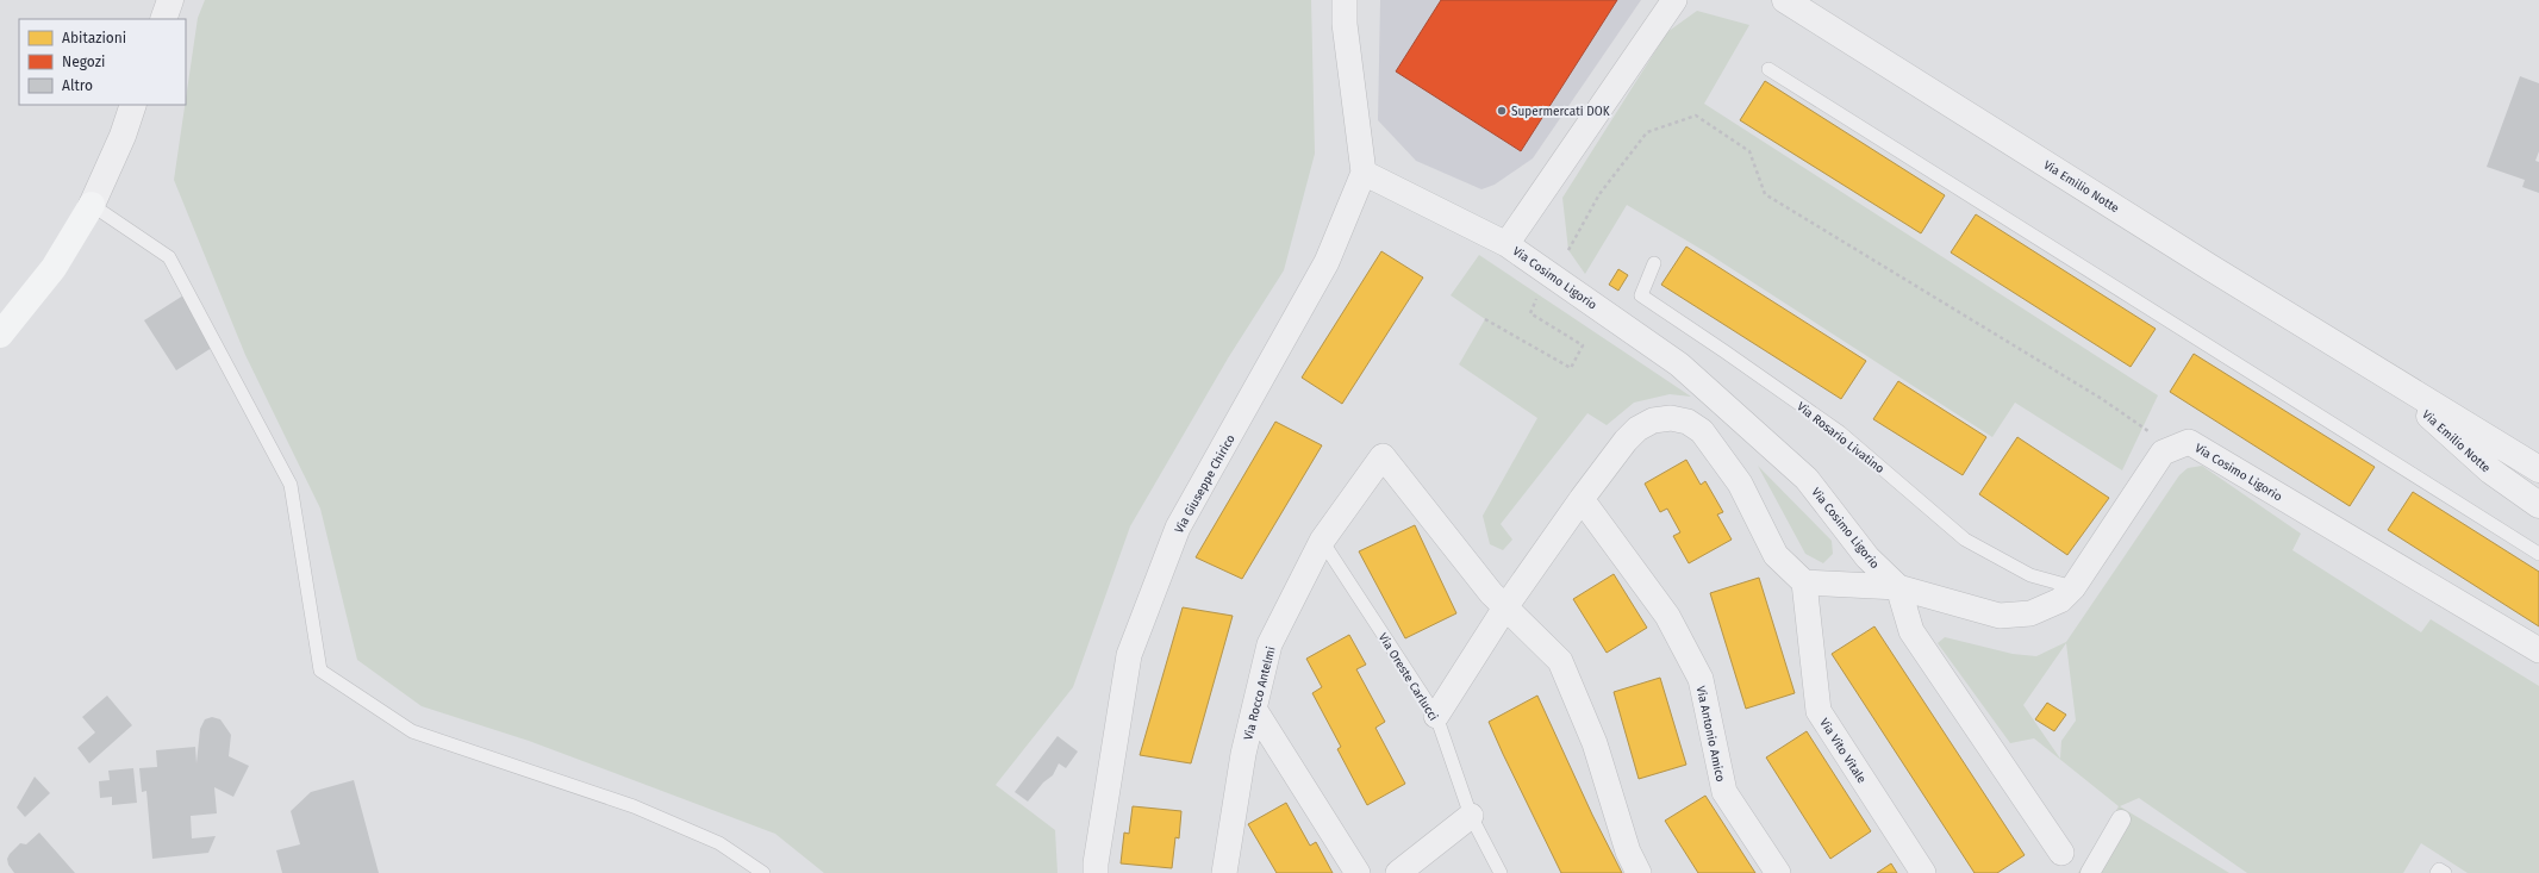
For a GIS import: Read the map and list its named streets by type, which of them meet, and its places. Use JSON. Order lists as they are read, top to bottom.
{
  "streets": {
    "street": [
      "Via Emilio Notte",
      "Via Cosimo Ligorio",
      "Via Giuseppe Chirico",
      "Via Rocco Antelmi",
      "Via Antonio Amico",
      "Via Vito Vitale"
    ],
    "lane": ["Via Rosario Livatino", "Via Oreste Carlucci"]
  },
  "crossings": [
    ["Via Cosimo Ligorio", "Via Rosario Livatino"],
    ["Via Cosimo Ligorio", "Via Giuseppe Chirico"],
    ["Via Oreste Carlucci", "Via Rocco Antelmi"]
  ],
  "places": ["Supermercati DOK"],
  "legend": ["Abitazioni", "Negozi", "Altro"]
}
